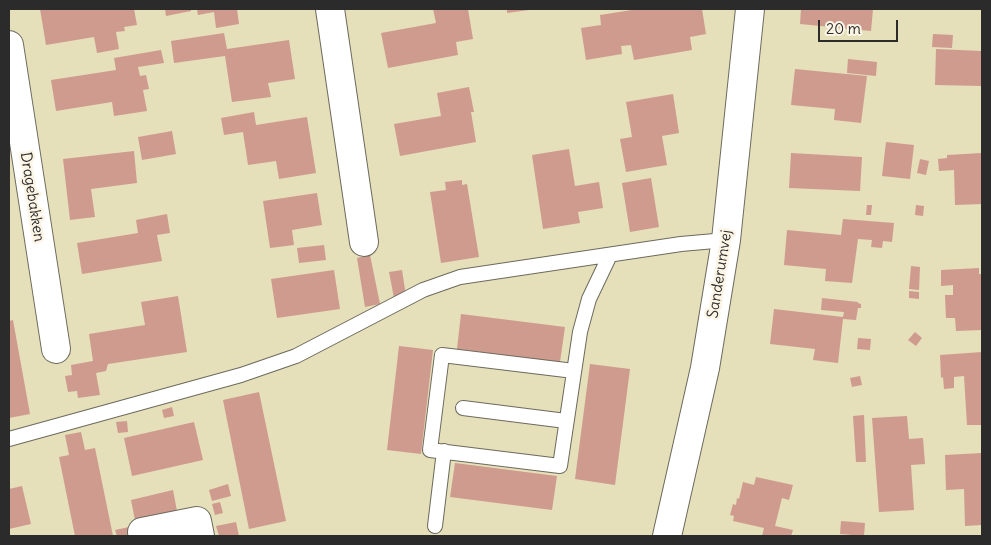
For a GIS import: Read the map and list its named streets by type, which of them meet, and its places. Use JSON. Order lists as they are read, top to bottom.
{
  "streets": {
    "street": ["Dragebakken", "Sanderumvej"]
  },
  "scale_bar": "20 m"
}
